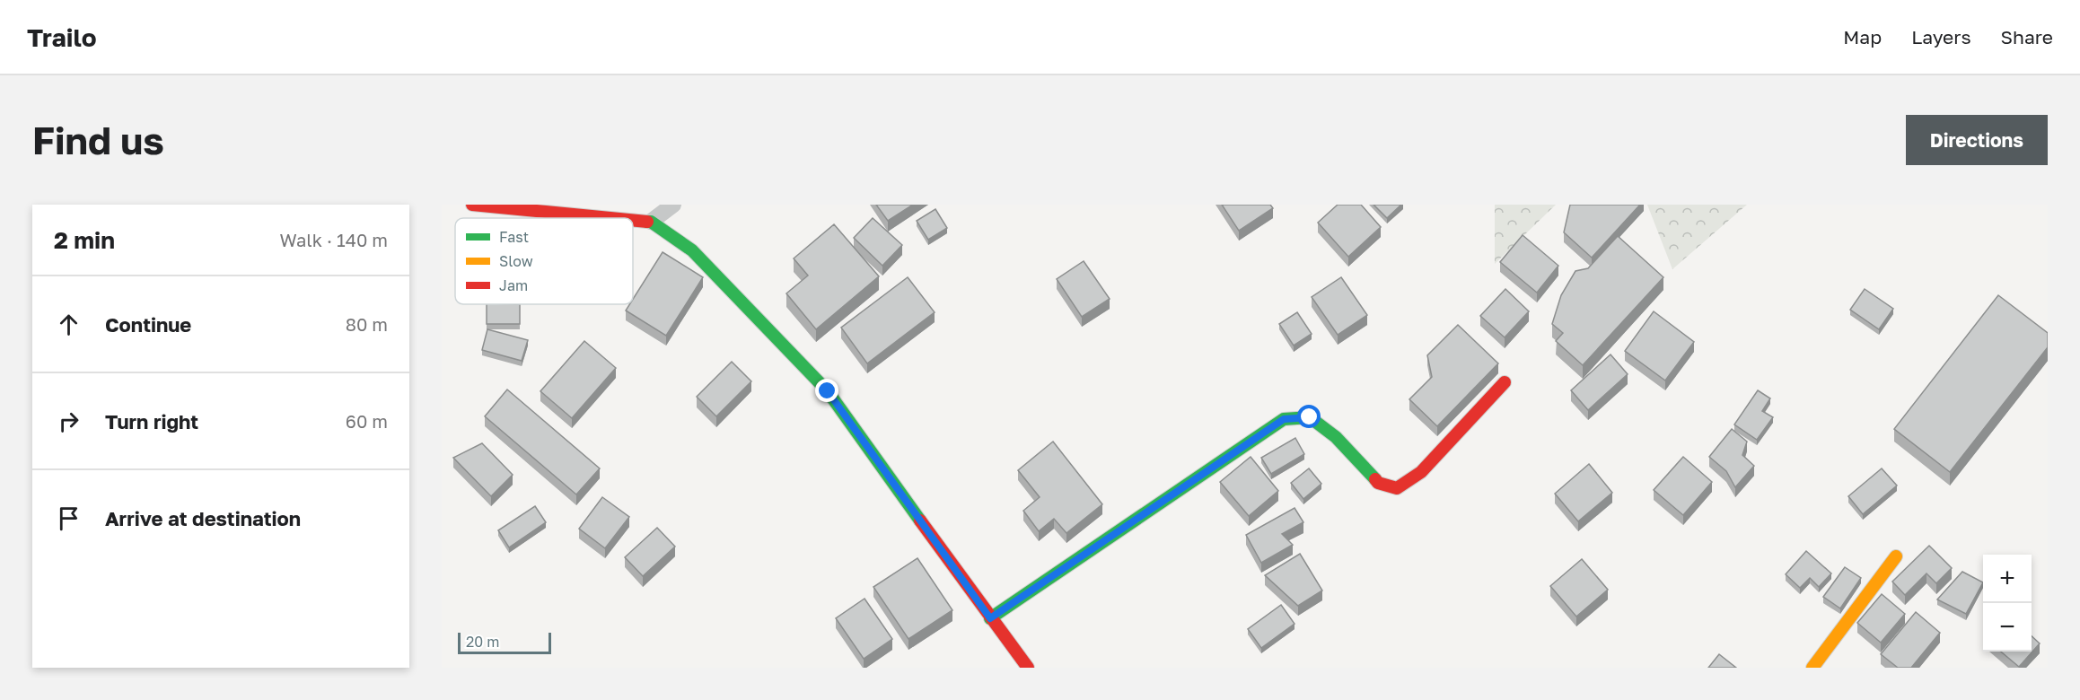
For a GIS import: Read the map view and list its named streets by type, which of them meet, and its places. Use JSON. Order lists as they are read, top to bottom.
{
  "legend": ["Fast", "Slow", "Jam"],
  "scale_bar": "20 m",
  "page": {
    "header": "Trailo",
    "nav": ["Map", "Layers", "Share"],
    "buttons": "Directions",
    "title": "Find us",
    "heading": ["2 min", "Walk · 140 m"],
    "list": [
      ["Continue", "80 m"],
      ["Turn right", "60 m"],
      "Arrive at destination"
    ],
    "map_buttons": ["+", "−"],
    "scale": "20 m"
  }
}
